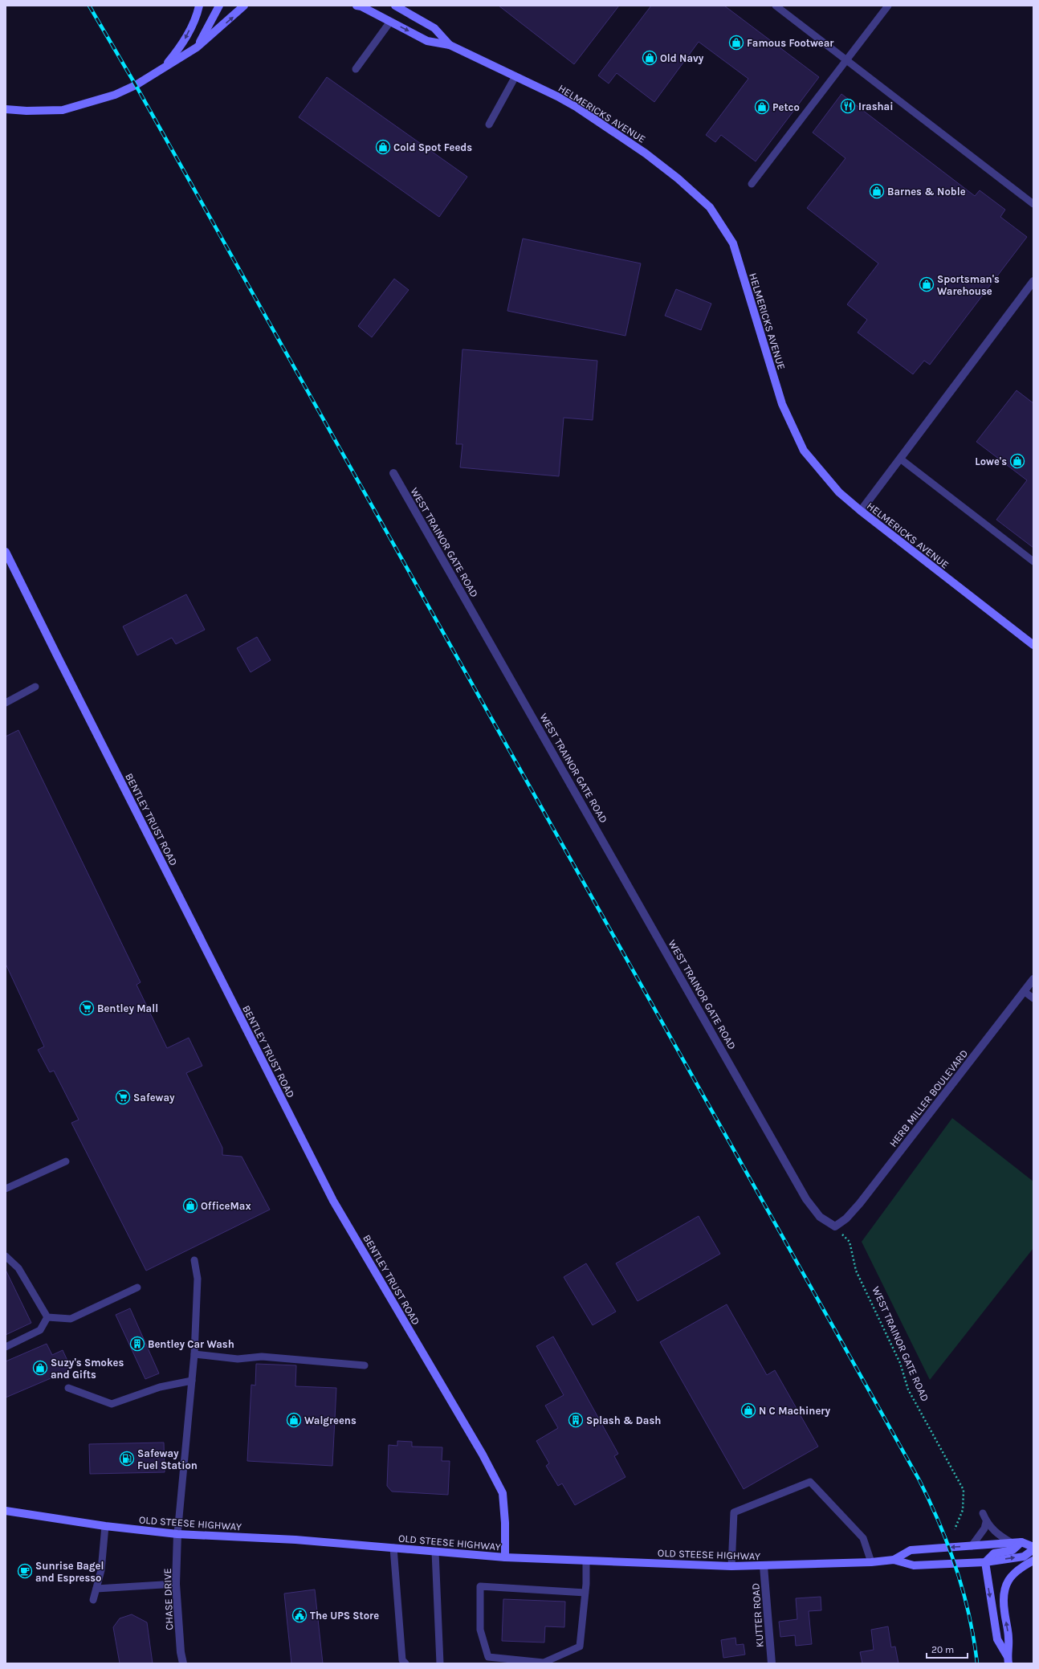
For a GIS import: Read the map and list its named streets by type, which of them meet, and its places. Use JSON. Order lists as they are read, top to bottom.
{
  "streets": {
    "street": [
      "HELMERICKS AVENUE",
      "WEST TRAINOR GATE ROAD",
      "BENTLEY TRUST ROAD",
      "HERB MILLER BOULEVARD",
      "OLD STEESE HIGHWAY",
      "CHASE DRIVE",
      "KUTTER ROAD"
    ]
  },
  "crossings": [
    ["WEST TRAINOR GATE ROAD", "HERB MILLER BOULEVARD"],
    ["BENTLEY TRUST ROAD", "OLD STEESE HIGHWAY"],
    ["OLD STEESE HIGHWAY", "CHASE DRIVE"],
    ["OLD STEESE HIGHWAY", "KUTTER ROAD"]
  ],
  "places": {
    "shop": [
      "Famous Footwear",
      "Old Navy",
      "Petco",
      "Cold Spot Feeds",
      "Barnes & Noble",
      "Sportsman's Warehouse",
      "Lowe's",
      "OfficeMax",
      "Suzy's Smokes and Gifts",
      "N C Machinery",
      "Walgreens"
    ],
    "restaurant": ["Irashai"],
    "supermarket": ["Bentley Mall", "Safeway"],
    "building": ["Bentley Car Wash", "Splash & Dash"],
    "fuel station": ["Safeway Fuel Station"],
    "cafe": ["Sunrise Bagel and Espresso"],
    "public building": ["The UPS Store"]
  },
  "scale_bar": "20 m"
}
